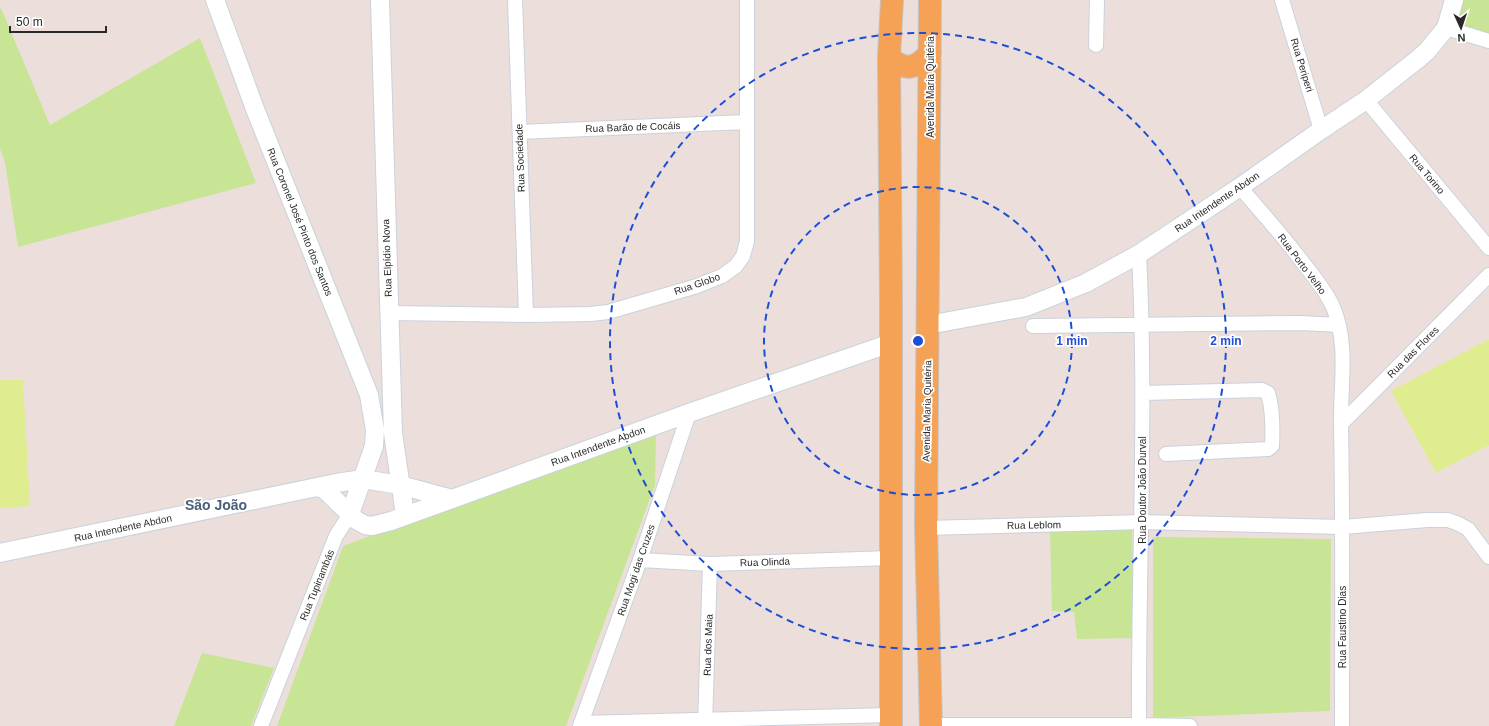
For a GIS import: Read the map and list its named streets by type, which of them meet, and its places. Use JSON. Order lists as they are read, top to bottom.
{
  "streets": {
    "main road": ["Avenida Maria Quitéria"],
    "street": [
      "Rua Periperi",
      "Rua Barão de Cocáis",
      "Rua Sociedade",
      "Rua Torino",
      "Rua Intendente Abdon",
      "Rua Coronel José Pinto dos Santos",
      "Rua Elpídio Nova",
      "Rua Porto Velho",
      "Rua Globo",
      "Rua das Flores",
      "Rua Doutor João Durval",
      "Rua Leblom",
      "Rua Olinda",
      "Rua Mogi das Cruzes",
      "Rua Tupinambás",
      "Rua Faustino Dias",
      "Rua dos Maia"
    ]
  },
  "crossings": [
    ["Rua Periperi", "Rua Intendente Abdon"],
    ["Avenida Maria Quitéria", "Rua Intendente Abdon"],
    ["Avenida Maria Quitéria", "Rua Leblom"],
    ["Rua Barão de Cocáis", "Rua Sociedade"],
    ["Rua Barão de Cocáis", "Rua Globo"],
    ["Rua Sociedade", "Rua Globo"],
    ["Rua Torino", "Rua Intendente Abdon"],
    ["Rua Intendente Abdon", "Rua Elpídio Nova"],
    ["Rua Intendente Abdon", "Rua Porto Velho"],
    ["Rua Intendente Abdon", "Rua Doutor João Durval"],
    ["Rua Intendente Abdon", "Rua Mogi das Cruzes"],
    ["Rua Intendente Abdon", "Rua Tupinambás"],
    ["Rua Coronel José Pinto dos Santos", "Rua Tupinambás"],
    ["Rua Elpídio Nova", "Rua Globo"],
    ["Rua Elpídio Nova", "Rua Tupinambás"],
    ["Rua Porto Velho", "Rua das Flores"],
    ["Rua Porto Velho", "Rua Faustino Dias"],
    ["Rua das Flores", "Rua Faustino Dias"],
    ["Rua Doutor João Durval", "Rua Leblom"],
    ["Rua Leblom", "Rua Faustino Dias"],
    ["Rua Olinda", "Rua Mogi das Cruzes"],
    ["Rua Olinda", "Rua dos Maia"]
  ],
  "districts": ["São João"],
  "scale_bar": "50 m",
  "north": "bottom",
  "rings": ["1 min", "2 min"]
}
